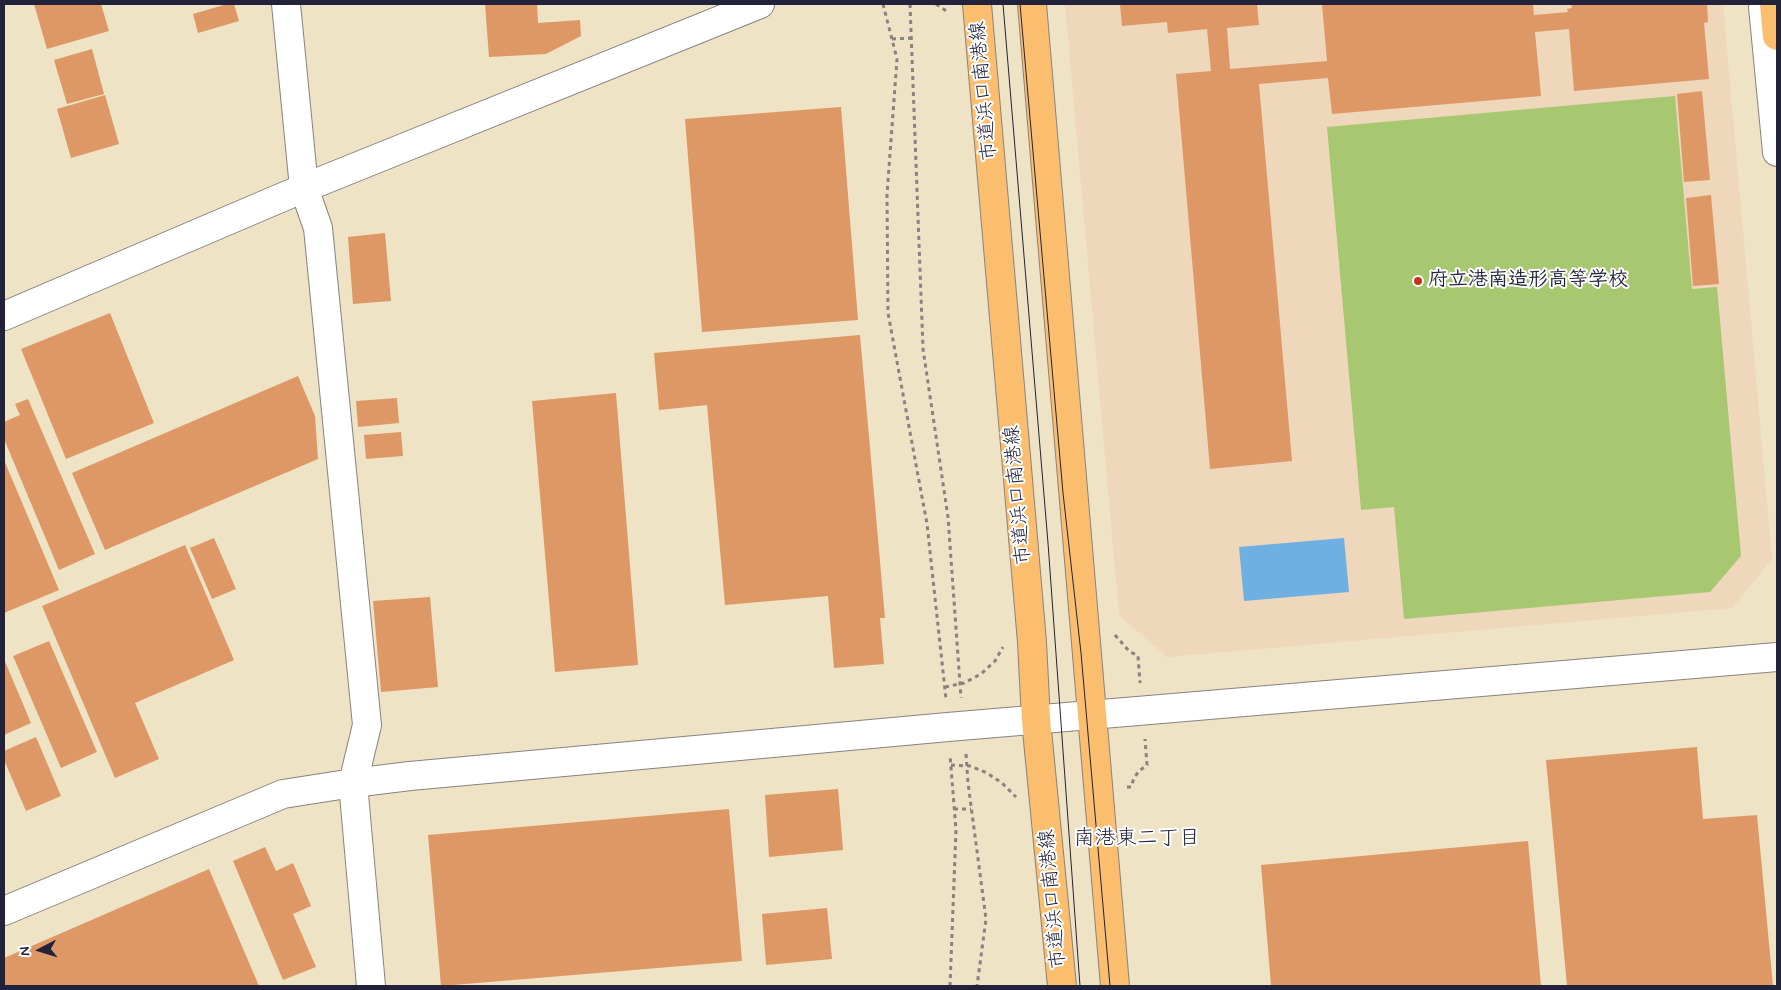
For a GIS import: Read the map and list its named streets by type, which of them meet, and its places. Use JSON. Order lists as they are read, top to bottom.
{
  "streets": {
    "main road": ["市道浜口南港線"]
  },
  "districts": ["南港東二丁目"],
  "places": ["府立港南造形高等学校"],
  "north": "left"
}
